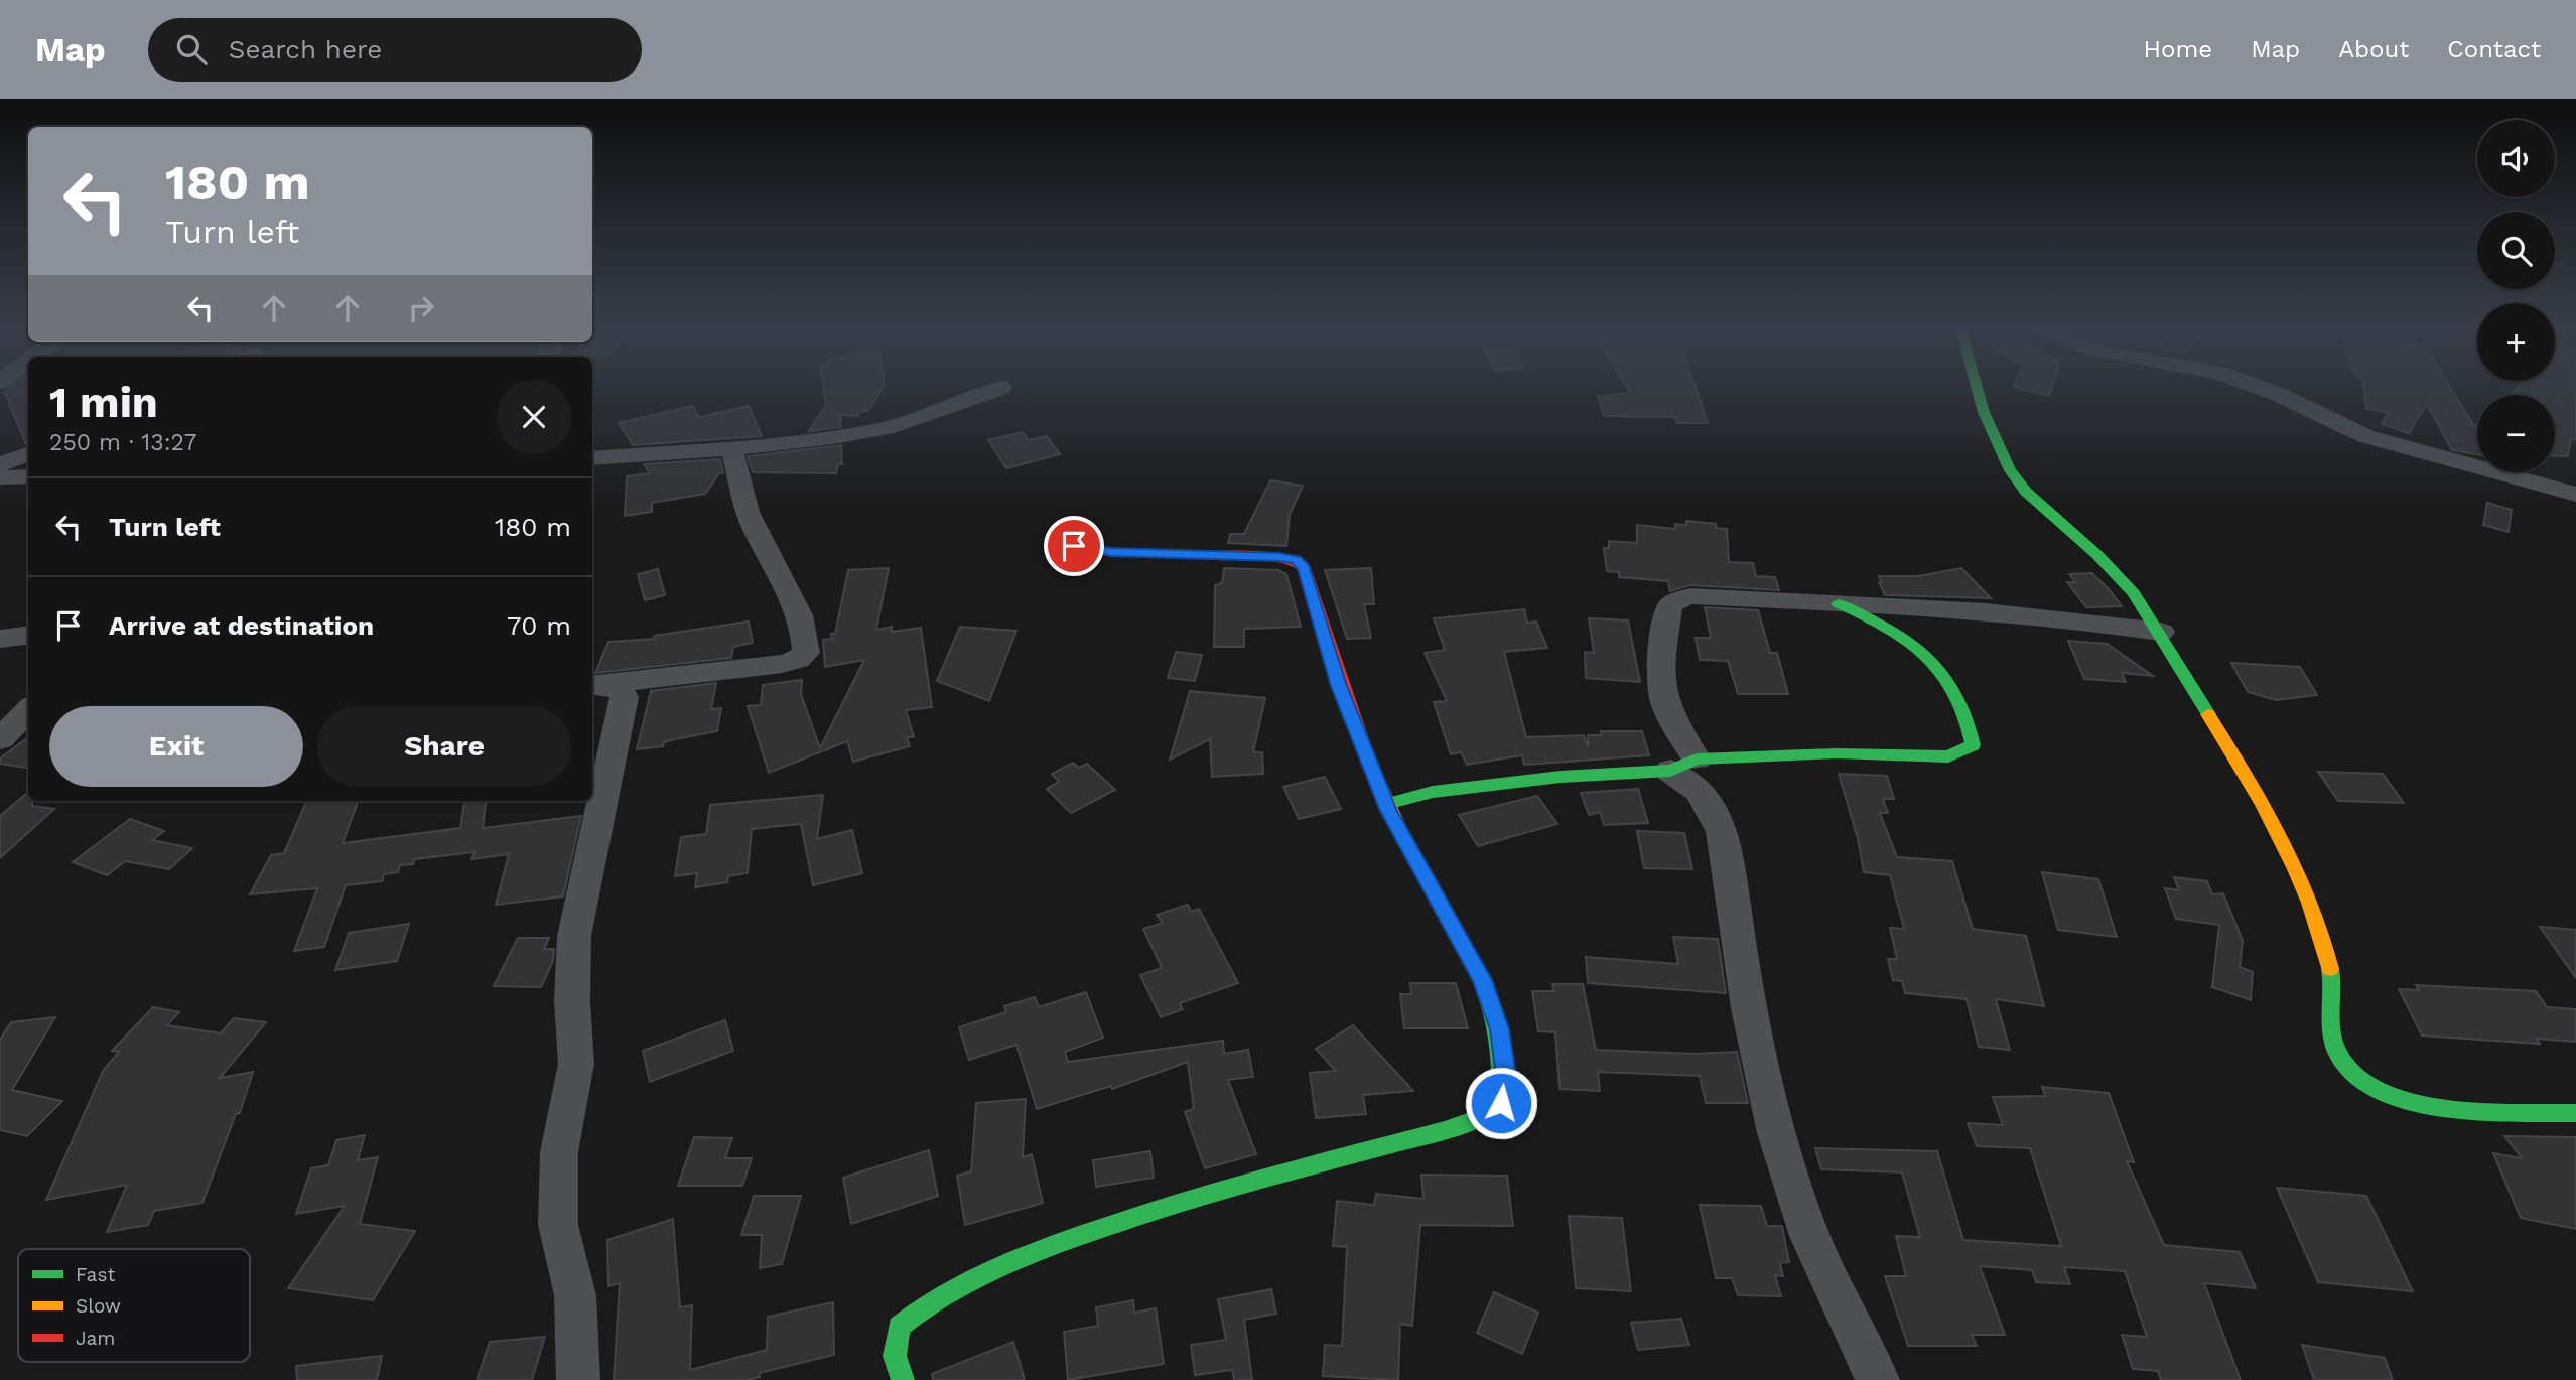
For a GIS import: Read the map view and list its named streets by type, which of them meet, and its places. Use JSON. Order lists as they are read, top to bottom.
{
  "legend": ["Fast", "Slow", "Jam"],
  "page": {
    "header": "Map",
    "search": "Search here",
    "nav": [
      "Home",
      "Map",
      "About",
      "Contact"
    ],
    "map_buttons": ["+", "−"],
    "turn": ["180 m", "Turn left"],
    "heading": ["1 min", "250 m · 13:27"],
    "list": [
      {
        "name": "Turn left",
        "value": "180 m"
      },
      {
        "name": "Arrive at destination",
        "value": "70 m"
      }
    ],
    "buttons": ["Exit", "Share"]
  }
}
